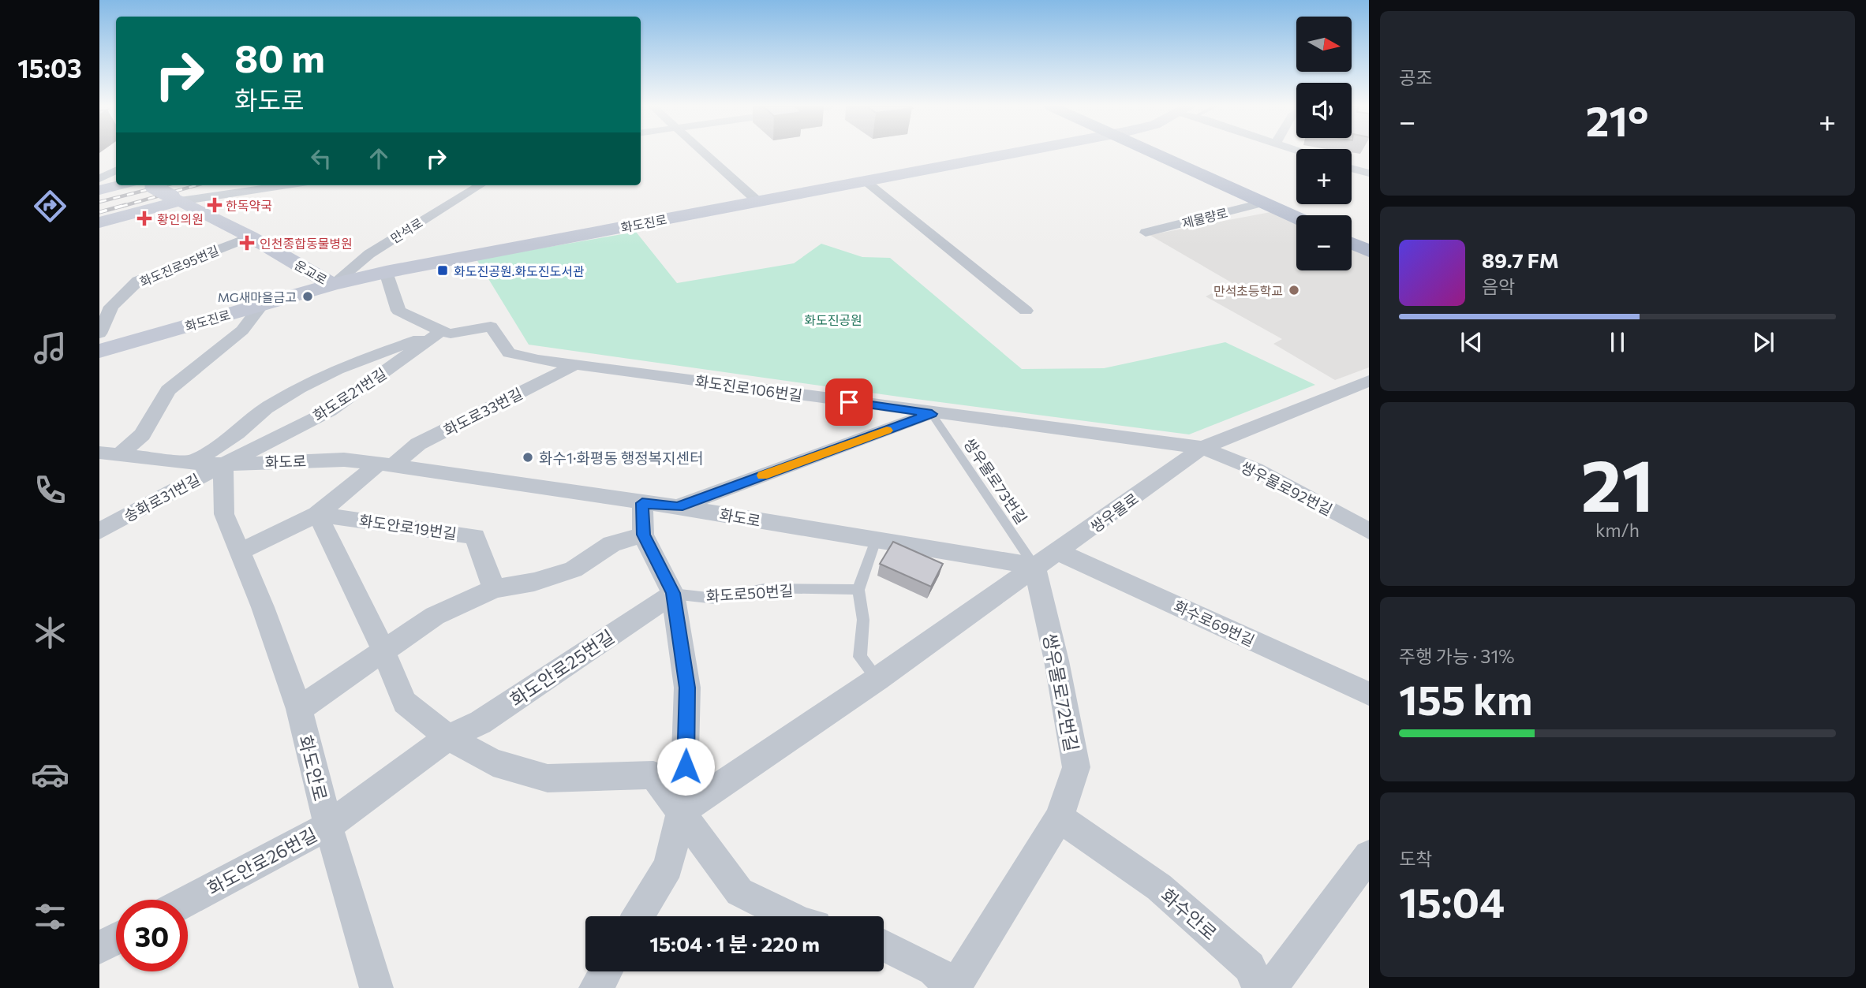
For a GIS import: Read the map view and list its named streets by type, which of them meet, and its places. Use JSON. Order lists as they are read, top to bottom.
{
  "streets": {
    "main road": ["제물량로"],
    "street": [
      "화도진로",
      "만석로",
      "화도진로95번길",
      "운교로",
      "화도진로106번길",
      "화도로21번길",
      "화도로33번길",
      "화도로",
      "쌍우물로92번길",
      "송화로31번길",
      "쌍우물로",
      "화도안로19번길",
      "화수로69번길",
      "화도안로25번길",
      "쌍우물로72번길",
      "화도안로",
      "화도안로26번길",
      "화수안로"
    ],
    "lane": ["쌍우물로73번길", "화도로50번길"]
  },
  "crossings": [
    ["화도진로", "만석로"],
    ["화도진로", "운교로"],
    ["화도진로", "화도진로106번길"],
    ["만석로", "운교로"],
    ["화도진로95번길", "운교로"],
    ["화도진로106번길", "화도로21번길"],
    ["화도진로106번길", "화도로33번길"],
    ["화도진로106번길", "화도로"],
    ["화도진로106번길", "쌍우물로73번길"],
    ["화도진로106번길", "쌍우물로92번길"],
    ["화도진로106번길", "쌍우물로"],
    ["화도로21번길", "화도로"],
    ["화도로21번길", "송화로31번길"],
    ["화도로21번길", "화도안로"],
    ["화도로33번길", "화도로"],
    ["화도로", "쌍우물로73번길"],
    ["화도로", "송화로31번길"],
    ["화도로", "쌍우물로"],
    ["화도로", "쌍우물로72번길"],
    ["화도로", "화도안로"],
    ["쌍우물로73번길", "쌍우물로"],
    ["쌍우물로73번길", "쌍우물로72번길"],
    ["쌍우물로92번길", "쌍우물로"],
    ["송화로31번길", "화도안로"],
    ["쌍우물로", "화수로69번길"],
    ["쌍우물로", "쌍우물로72번길"],
    ["화도로50번길", "화도안로25번길"],
    ["화도안로25번길", "화도안로"],
    ["화도안로25번길", "화도안로26번길"],
    ["쌍우물로72번길", "화수안로"],
    ["화도안로", "화도안로26번길"]
  ],
  "parks": ["화도진공원"],
  "places": {
    "health": ["한독약국", "황인의원", "인천종합동물병원"],
    "transit": ["화도진공원.화도진도서관"],
    "other": ["만석초등학교", "MG새마을금고", "화수1·화평동 행정복지센터"]
  },
  "north": "right",
  "page": {
    "tabs": "15:03",
    "tile": [
      "공조",
      ["21", "km/h"],
      ["주행 가능 · 31%", "155 km"],
      ["도착", "15:04"]
    ],
    "map_buttons": ["+", "−"],
    "turn": ["80 m", "화도로"],
    "heat": ["−", "21°", "+"],
    "song": ["89.7 FM", "음악"],
    "limit": "30",
    "trip": "15:04 · 1 분 · 220 m"
  }
}
